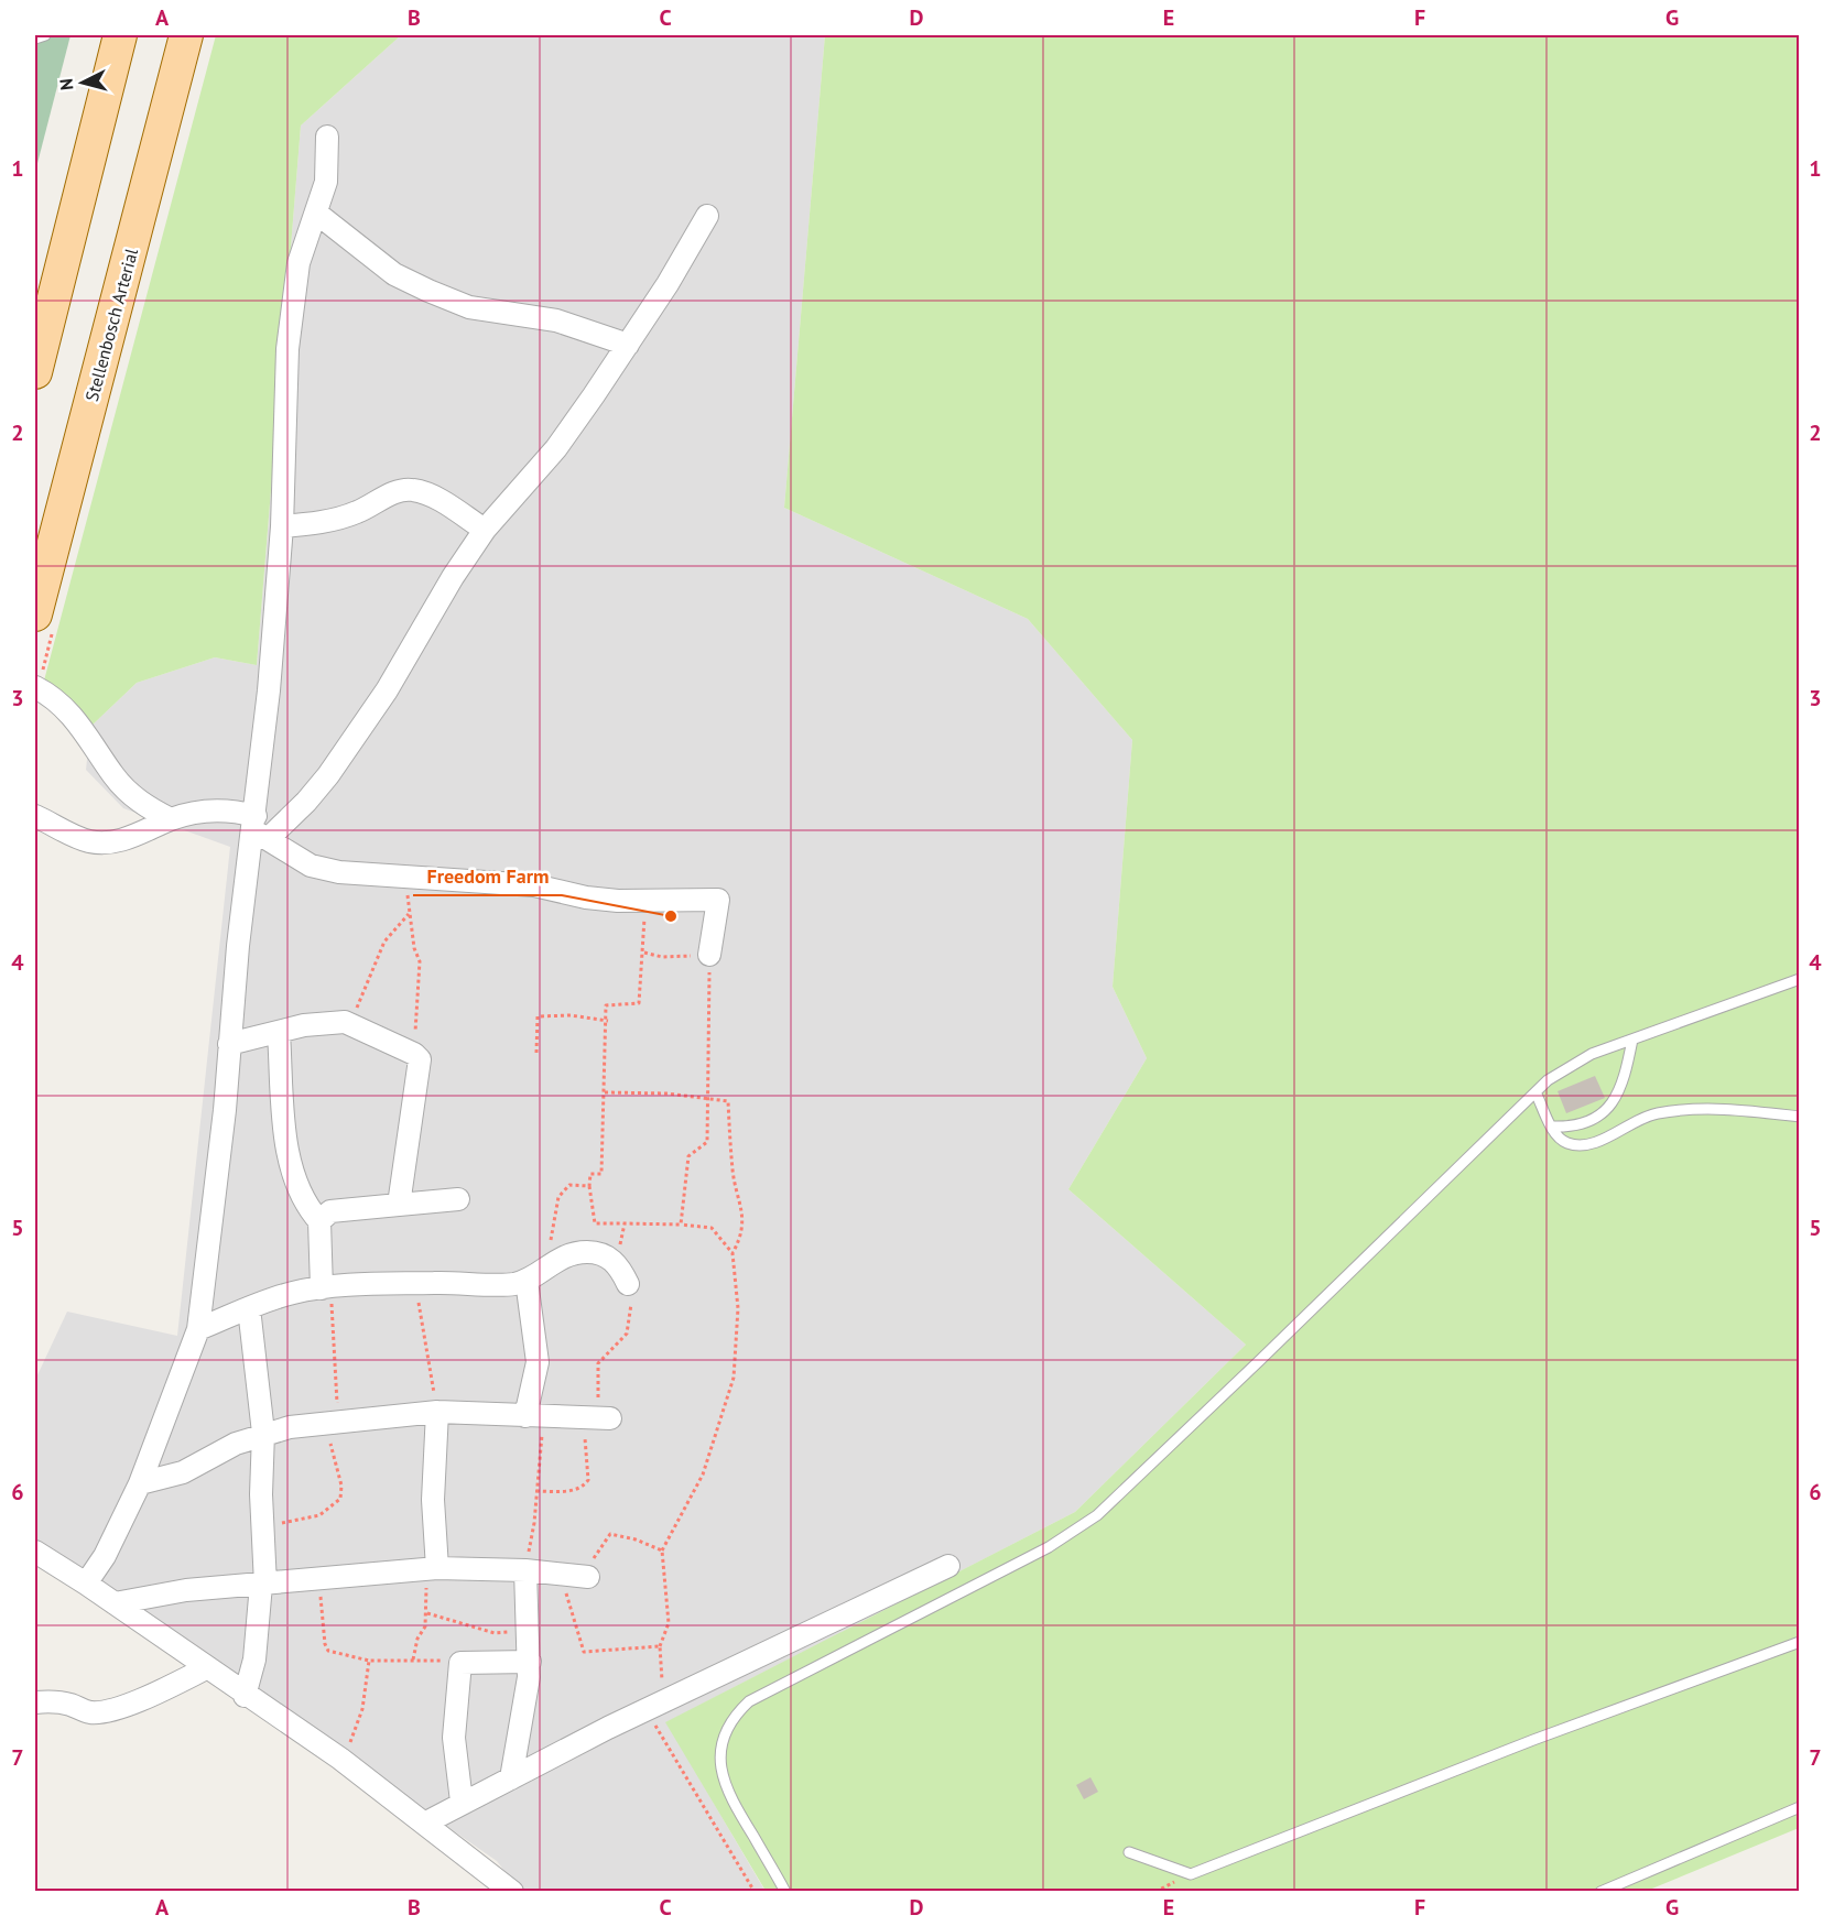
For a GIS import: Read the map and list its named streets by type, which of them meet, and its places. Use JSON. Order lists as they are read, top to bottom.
{
  "streets": {
    "main road": ["Stellenbosch Arterial"]
  },
  "places": ["Freedom Farm"],
  "north": "left",
  "grid": {
    "columns": [
      "A",
      "B",
      "C",
      "D",
      "E",
      "F",
      "G"
    ],
    "rows": [
      "1",
      "2",
      "3",
      "4",
      "5",
      "6",
      "7"
    ]
  }
}
